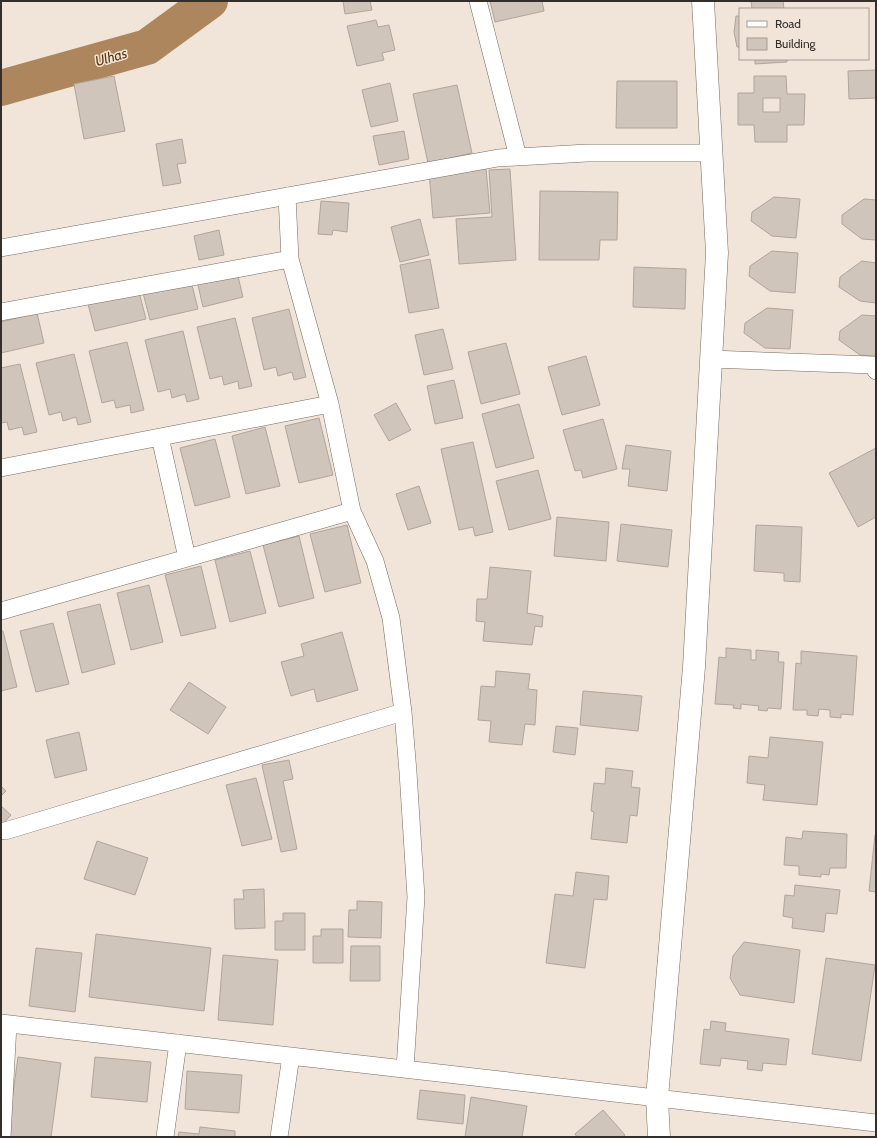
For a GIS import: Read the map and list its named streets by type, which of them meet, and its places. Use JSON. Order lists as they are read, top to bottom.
{
  "water": ["Ulhas"],
  "legend": ["Road", "Building"]
}
